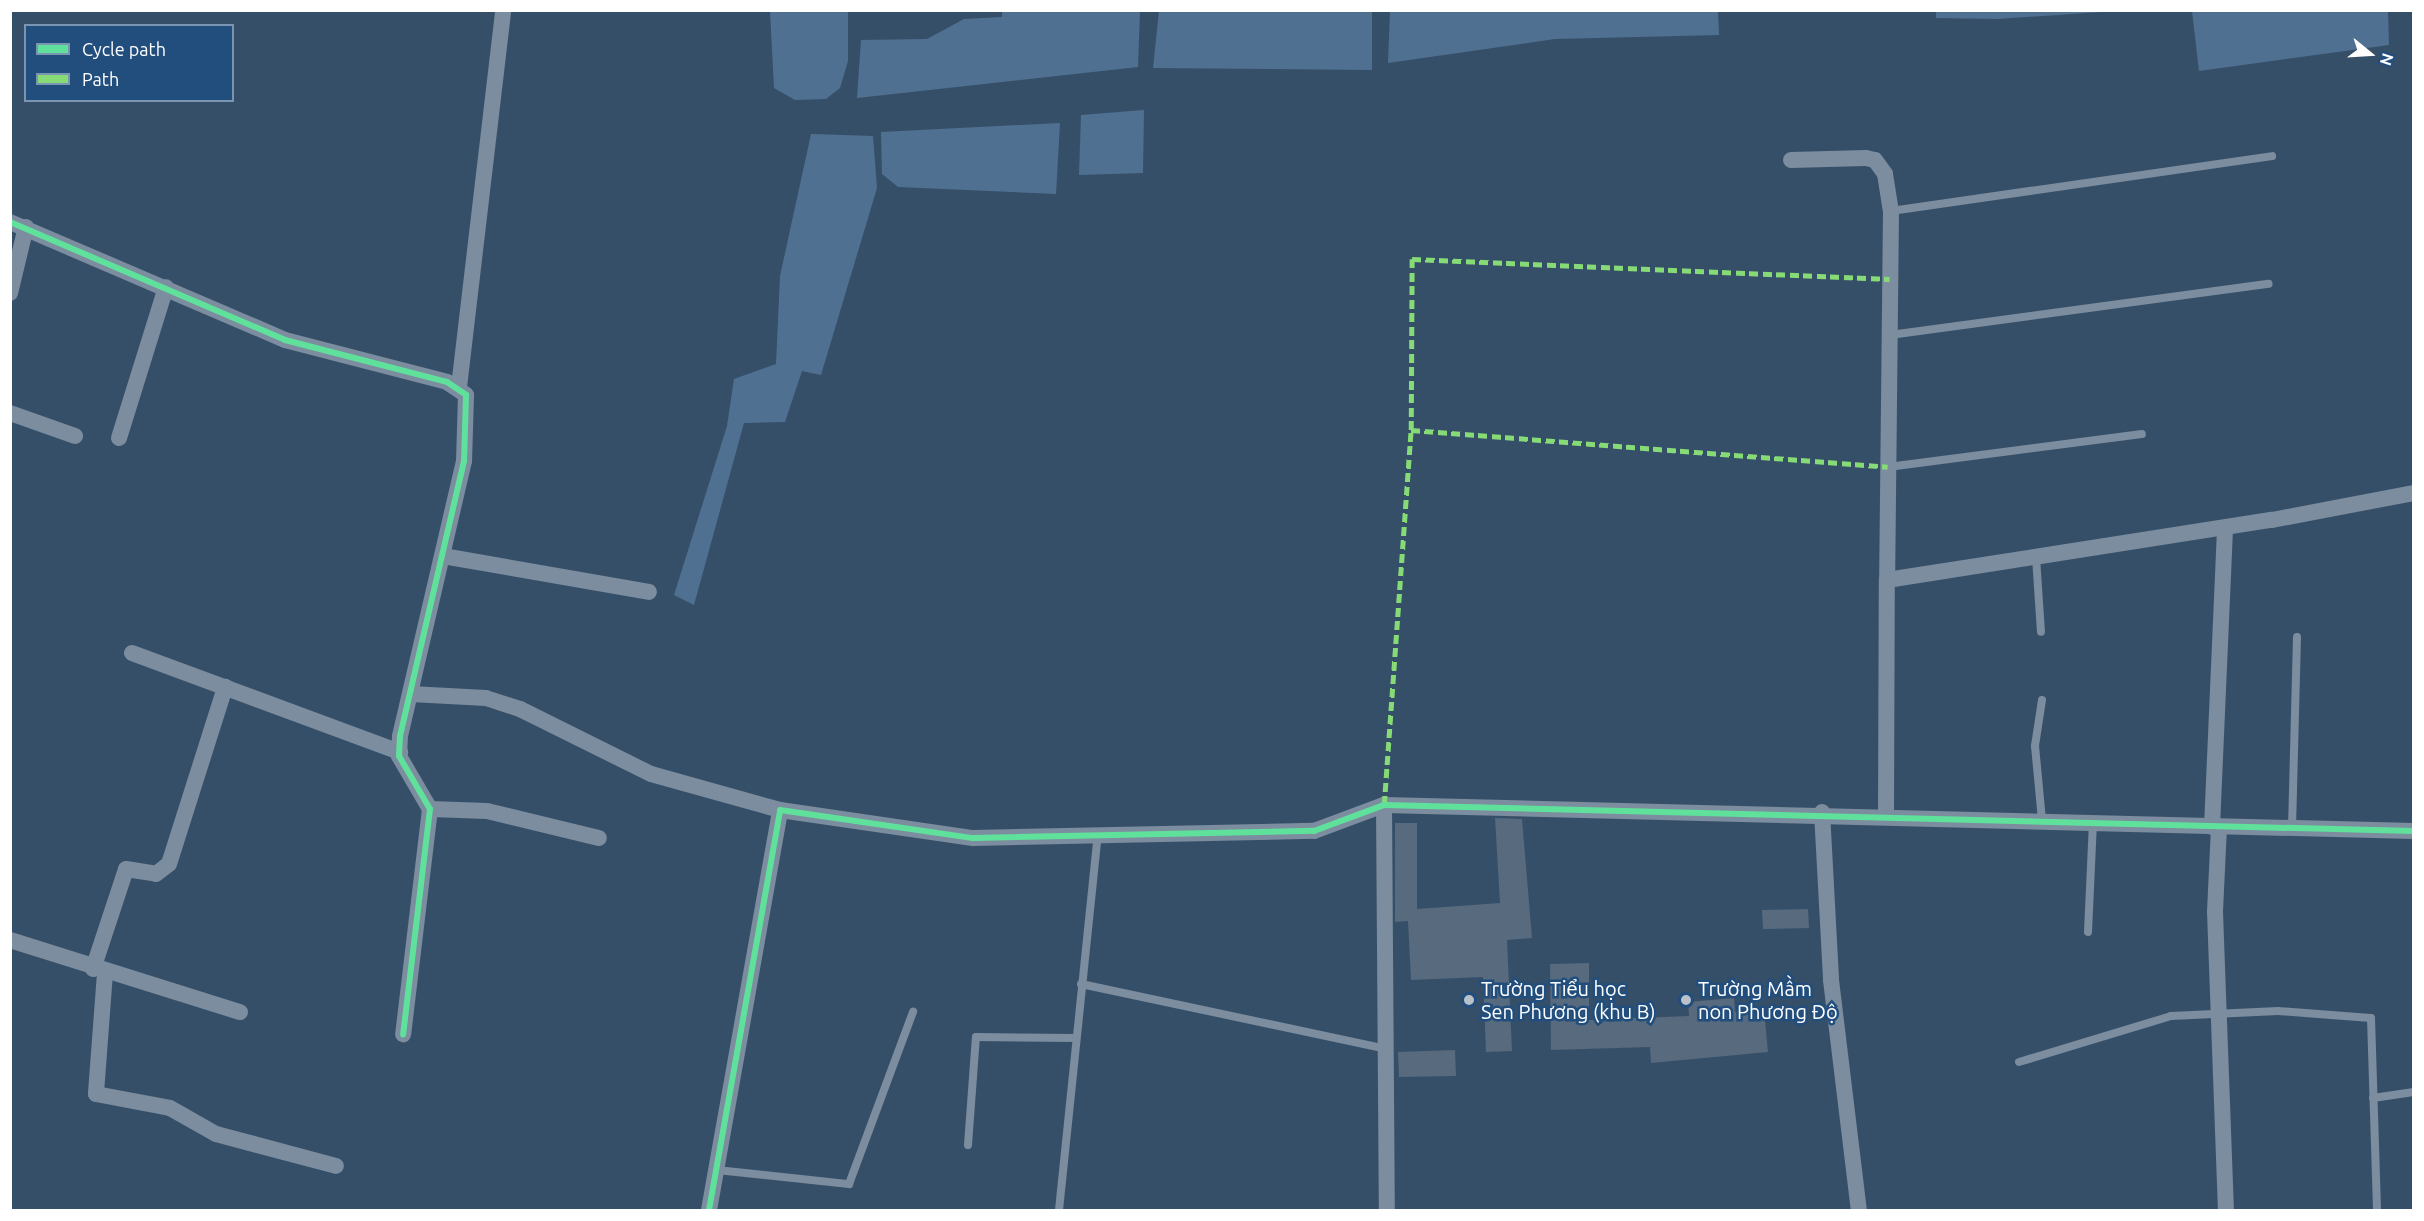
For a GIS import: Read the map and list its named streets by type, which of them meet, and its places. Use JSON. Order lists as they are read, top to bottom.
{
  "places": ["Trường Tiểu học Sen Phương (khu B)", "Trường Mầm non Phương Độ"],
  "legend": ["Cycle path", "Path"],
  "north": "right"
}
